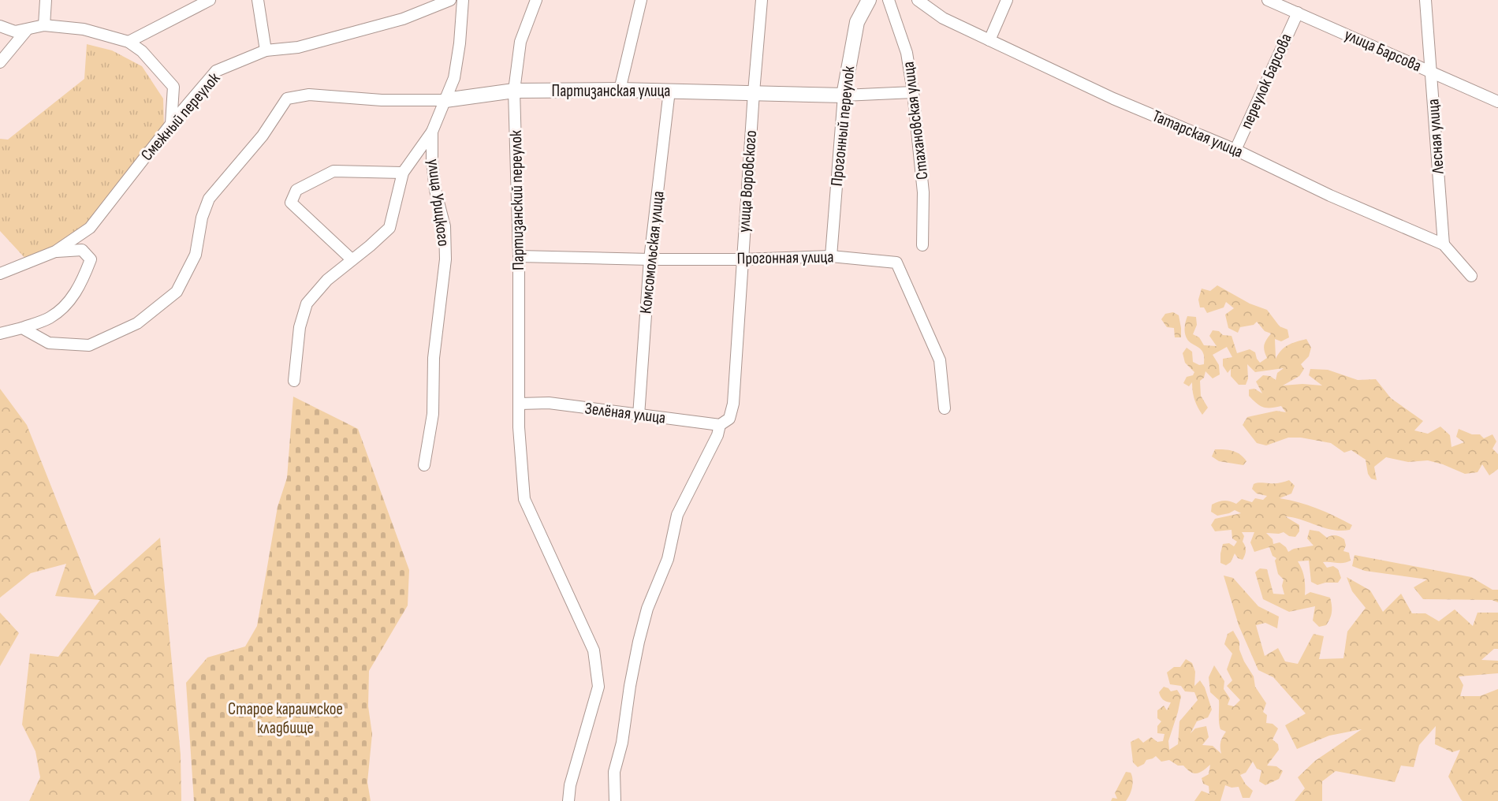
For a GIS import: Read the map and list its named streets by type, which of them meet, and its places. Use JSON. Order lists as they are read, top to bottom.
{
  "streets": {
    "street": [
      "улица Барсова",
      "переулок Барсова",
      "Партизанская улица",
      "Смежный переулок",
      "Стахановская улица",
      "Прогонный переулок",
      "Татарская улица",
      "Лесная улица",
      "улица Воровского",
      "Партизанский переулок",
      "улица Урицкого",
      "Комсомольская улица",
      "Прогонная улица",
      "Зелёная улица"
    ]
  },
  "crossings": [
    ["улица Барсова", "переулок Барсова"],
    ["улица Барсова", "Лесная улица"],
    ["переулок Барсова", "Татарская улица"],
    ["Партизанская улица", "Стахановская улица"],
    ["Партизанская улица", "Прогонный переулок"],
    ["Партизанская улица", "улица Воровского"],
    ["Партизанская улица", "Партизанский переулок"],
    ["Партизанская улица", "улица Урицкого"],
    ["Партизанская улица", "Комсомольская улица"],
    ["Прогонный переулок", "Прогонная улица"],
    ["Татарская улица", "Лесная улица"],
    ["улица Воровского", "Прогонная улица"],
    ["улица Воровского", "Зелёная улица"],
    ["Партизанский переулок", "Прогонная улица"],
    ["Партизанский переулок", "Зелёная улица"],
    ["Комсомольская улица", "Прогонная улица"],
    ["Комсомольская улица", "Зелёная улица"]
  ],
  "parks": ["Старое караимское кладбище"]
}
